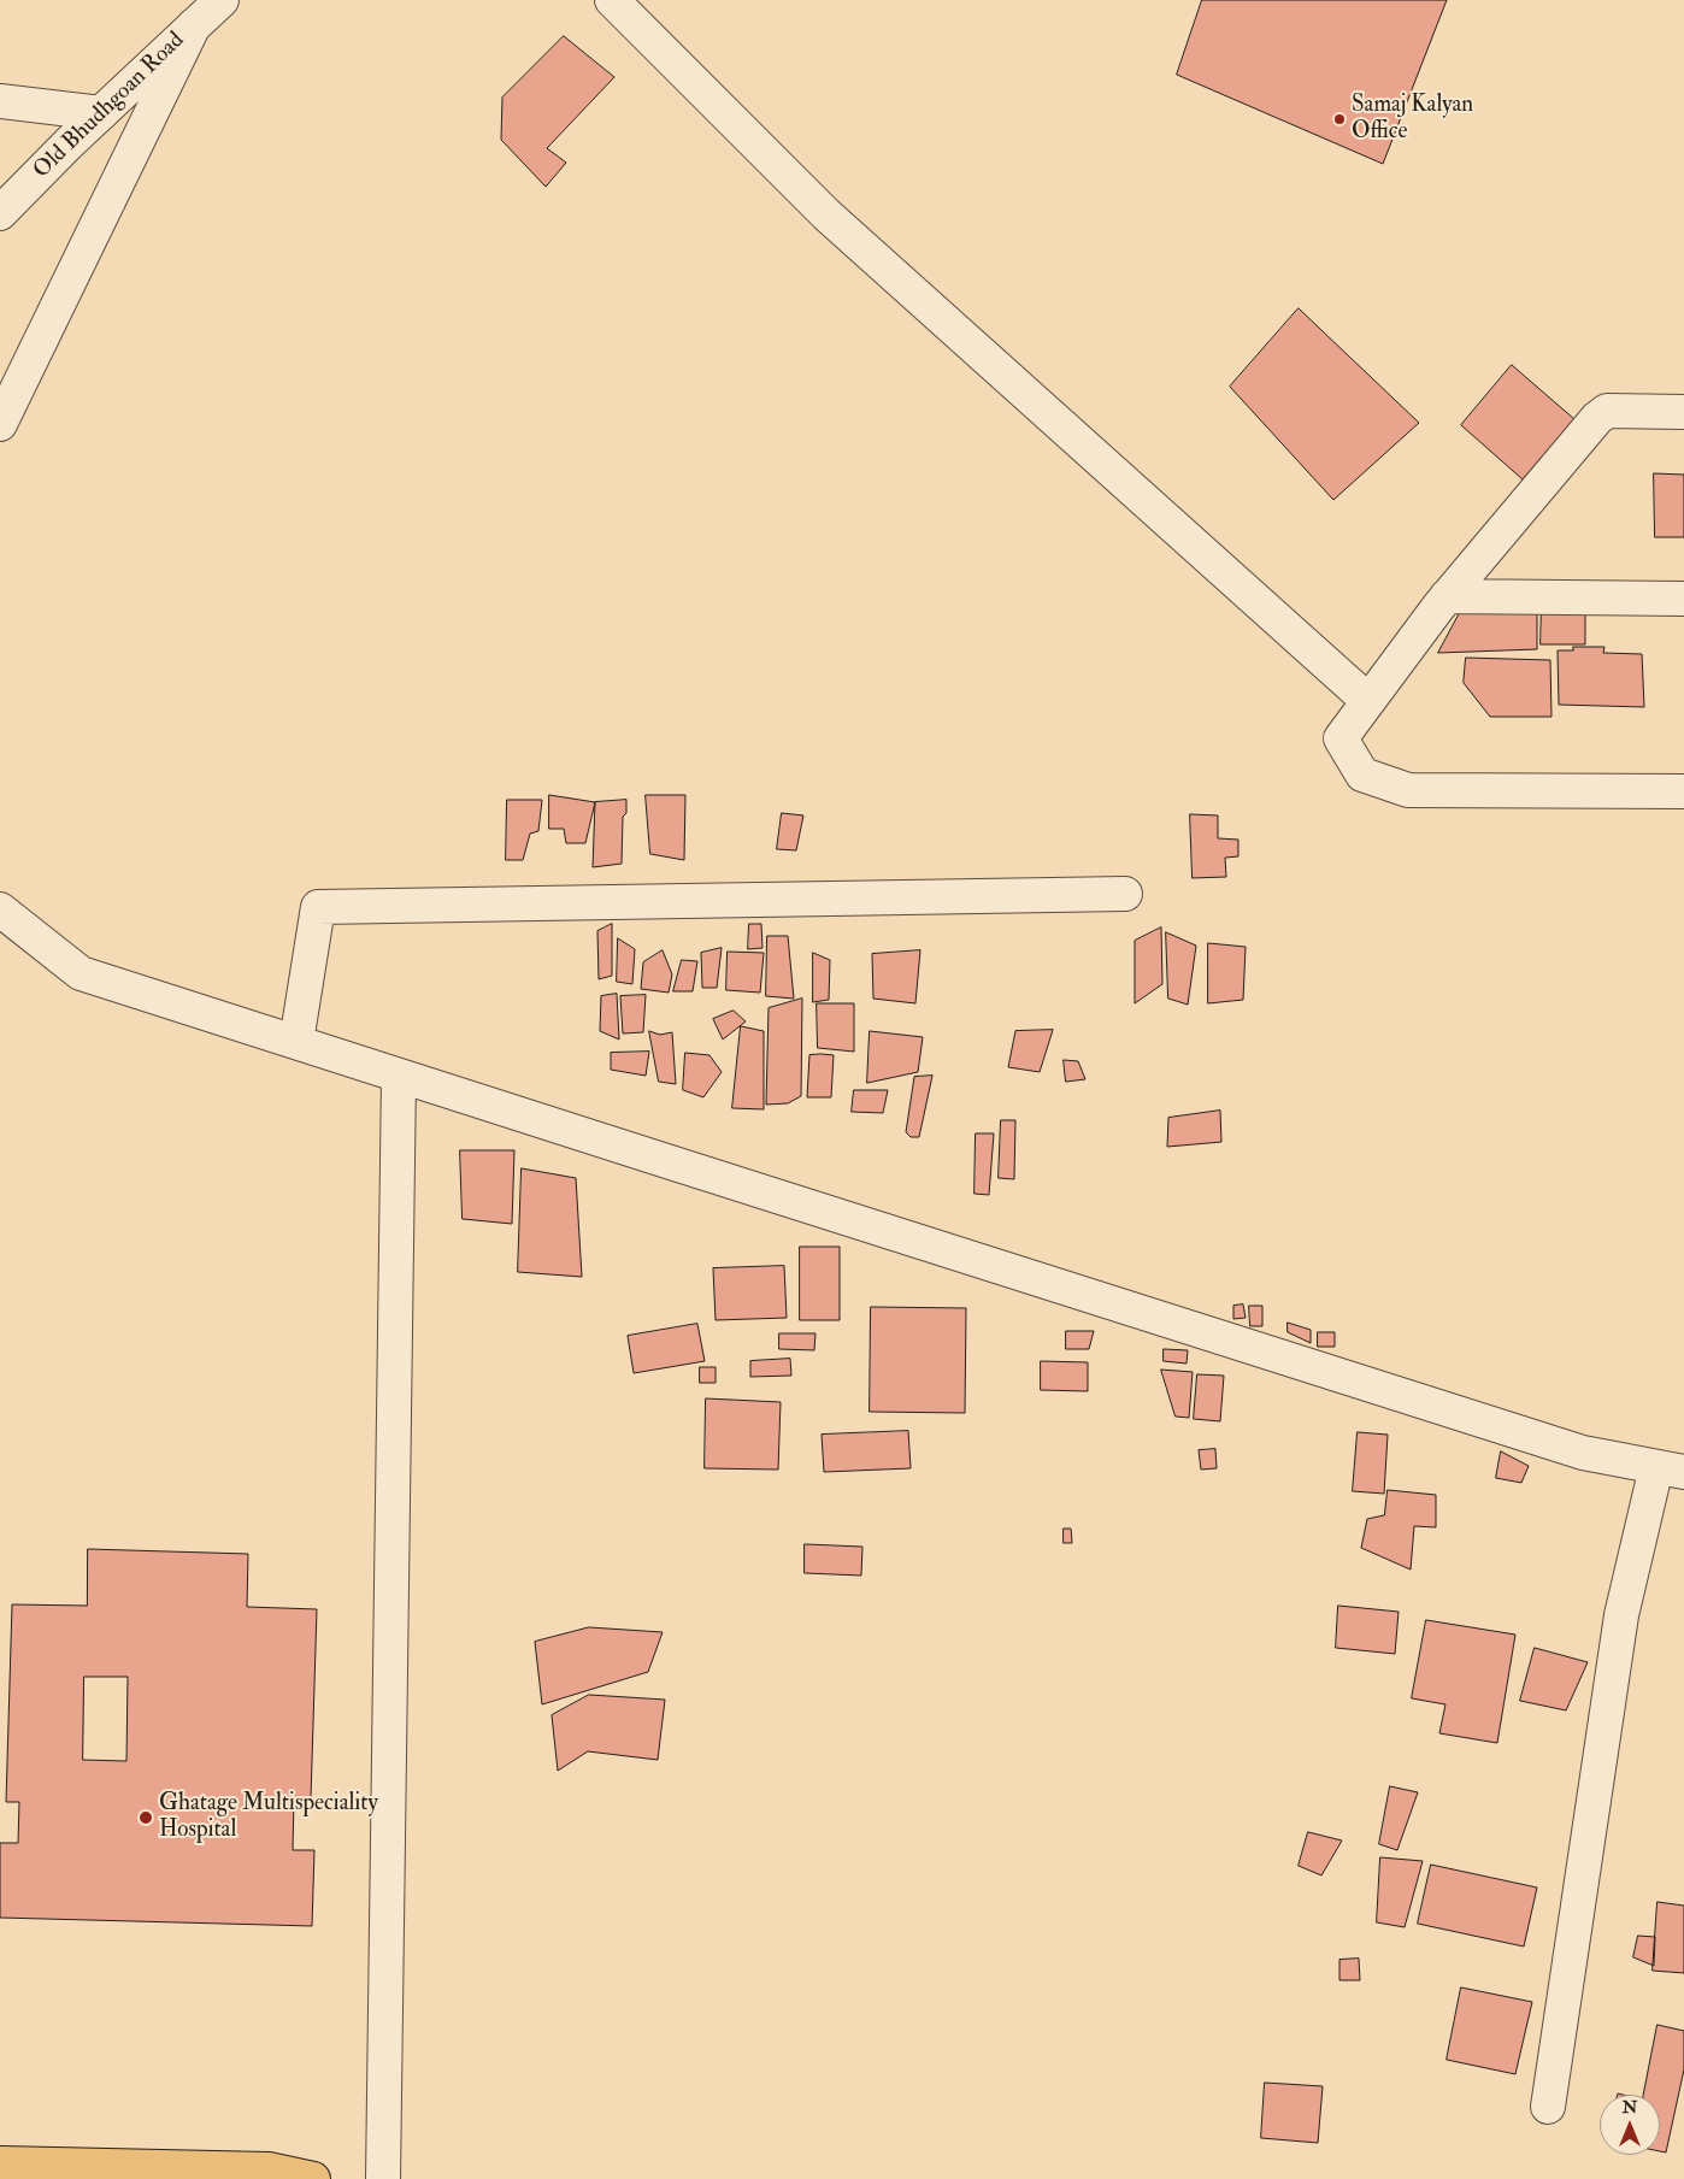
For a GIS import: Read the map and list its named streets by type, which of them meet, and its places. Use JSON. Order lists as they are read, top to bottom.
{
  "streets": {
    "street": ["Old Bhudhgoan Road"]
  },
  "places": ["Samaj Kalyan Office", "Ghatage Multispeciality Hospital"],
  "north": "top"
}
